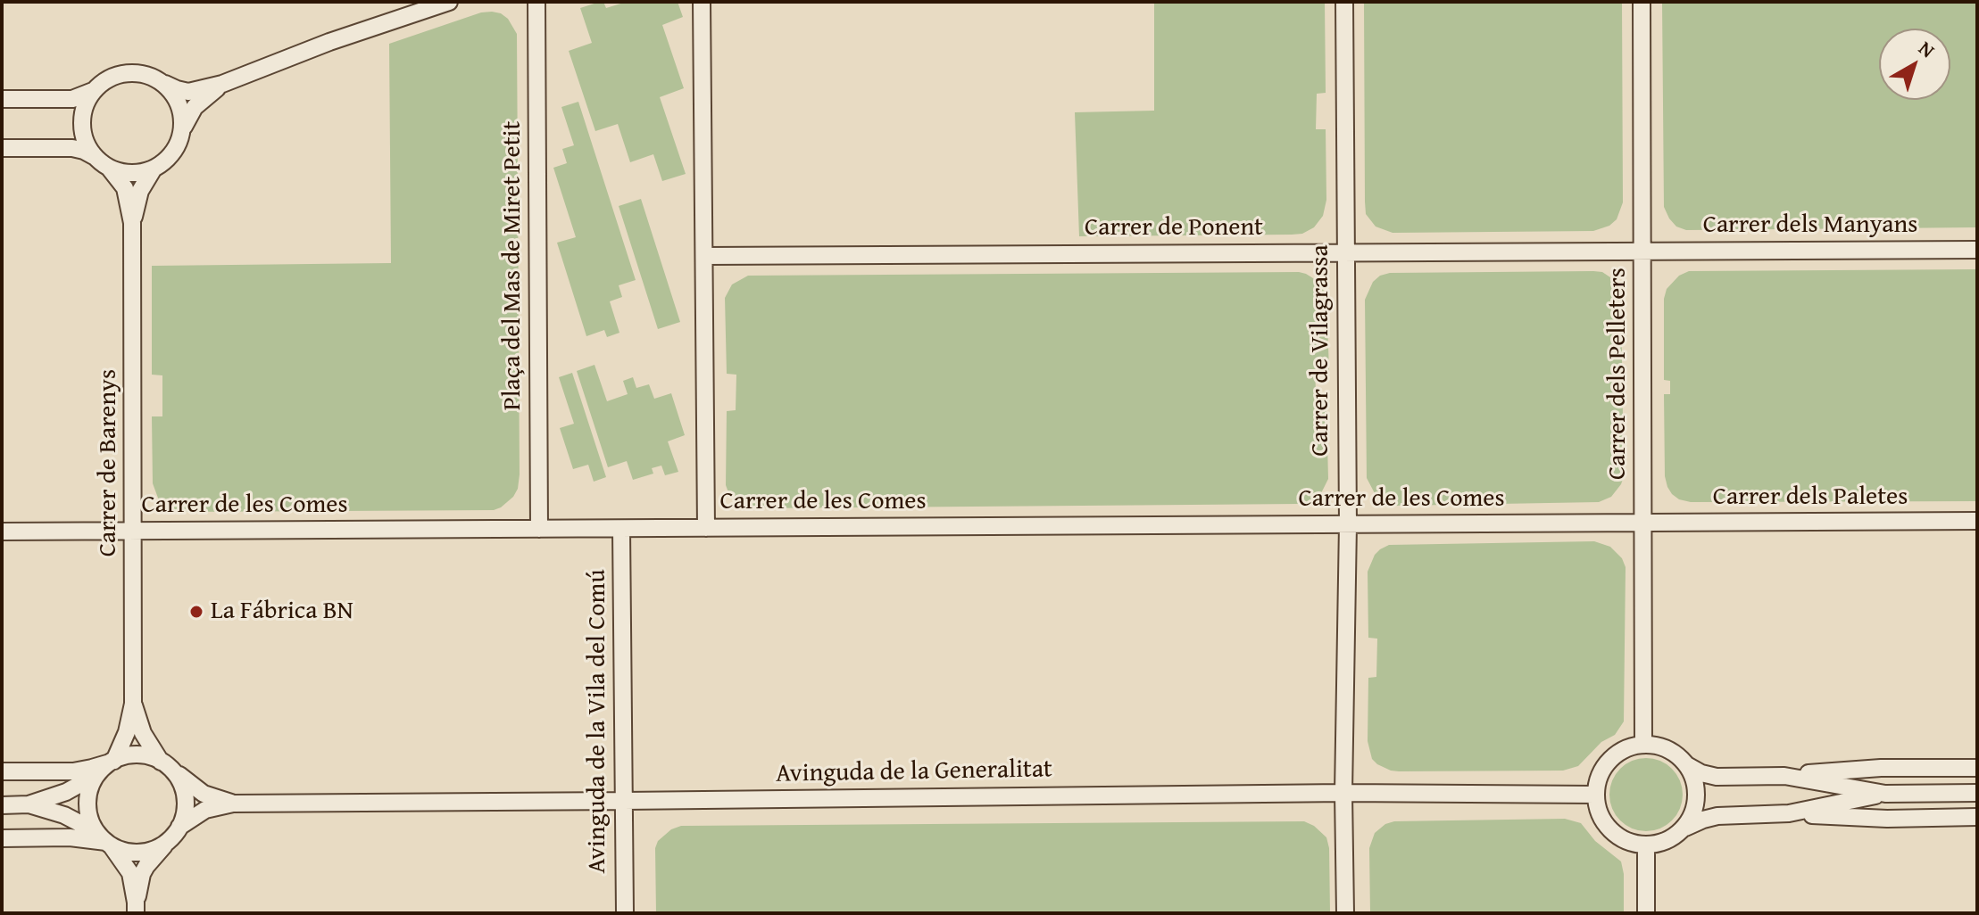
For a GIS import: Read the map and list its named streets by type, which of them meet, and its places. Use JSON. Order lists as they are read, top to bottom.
{
  "streets": {
    "street": [
      "Carrer dels Manyans",
      "Carrer de Ponent",
      "Plaça del Mas de Miret Petit",
      "Carrer de Vilagrassa",
      "Carrer dels Pelleters",
      "Carrer de Barenys",
      "Carrer dels Paletes",
      "Carrer de les Comes",
      "Avinguda de la Vila del Comú",
      "Avinguda de la Generalitat"
    ]
  },
  "crossings": [
    ["Carrer dels Manyans", "Carrer de Ponent"],
    ["Carrer dels Manyans", "Carrer dels Pelleters"],
    ["Carrer de Ponent", "Carrer de Vilagrassa"],
    ["Carrer de Ponent", "Carrer dels Pelleters"],
    ["Plaça del Mas de Miret Petit", "Carrer de les Comes"],
    ["Carrer de Vilagrassa", "Carrer de les Comes"],
    ["Carrer de Vilagrassa", "Avinguda de la Generalitat"],
    ["Carrer dels Pelleters", "Carrer dels Paletes"],
    ["Carrer dels Pelleters", "Carrer de les Comes"],
    ["Carrer dels Pelleters", "Avinguda de la Generalitat"],
    ["Carrer de Barenys", "Carrer de les Comes"],
    ["Carrer de Barenys", "Avinguda de la Generalitat"],
    ["Carrer dels Paletes", "Carrer de les Comes"],
    ["Carrer de les Comes", "Avinguda de la Vila del Comú"],
    ["Avinguda de la Vila del Comú", "Avinguda de la Generalitat"]
  ],
  "places": ["La Fábrica BN"],
  "north": "top right"
}
